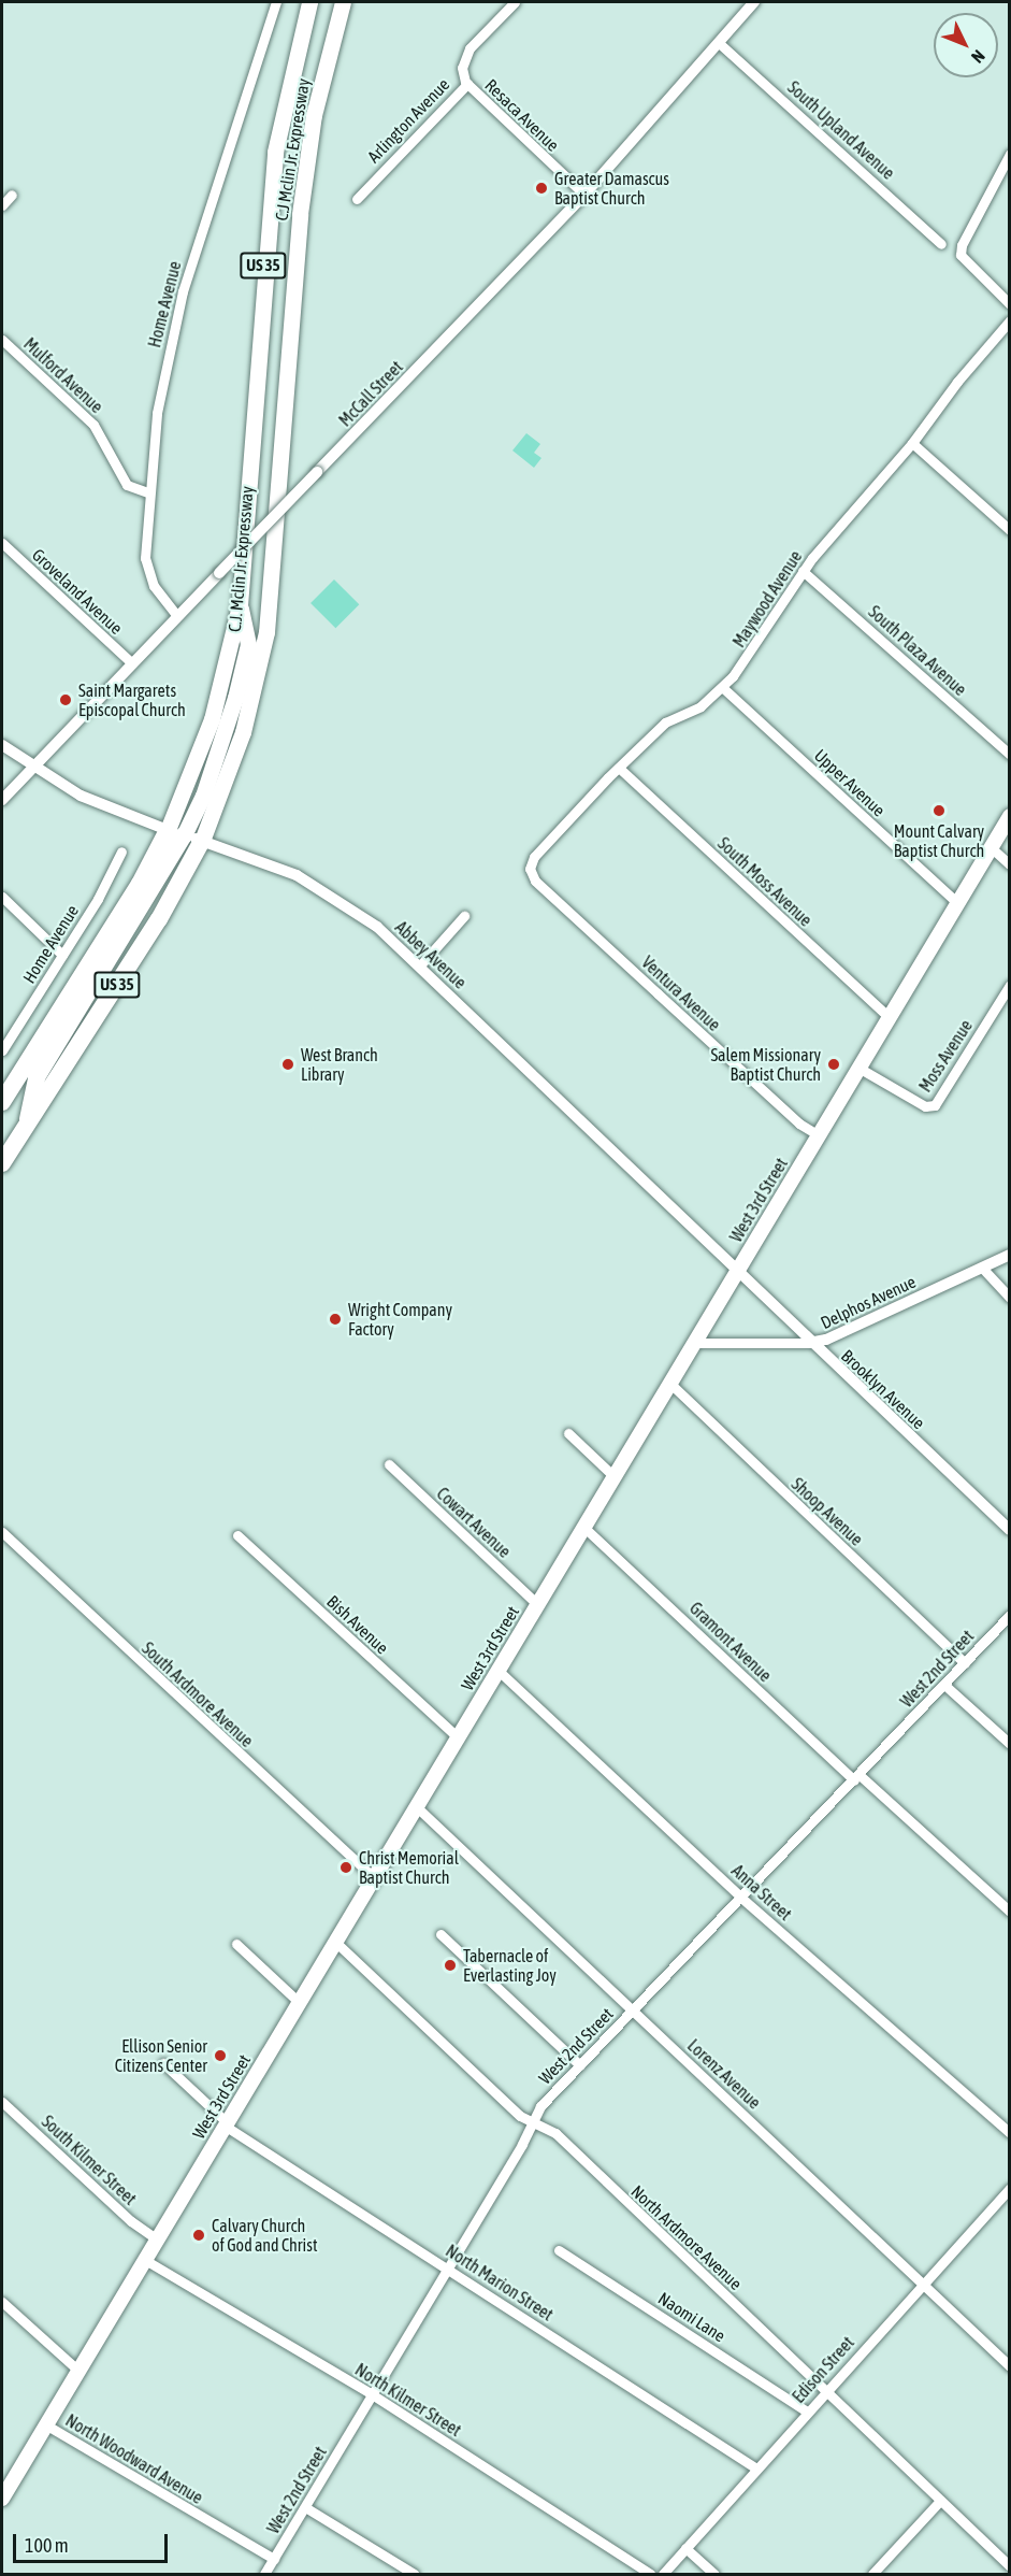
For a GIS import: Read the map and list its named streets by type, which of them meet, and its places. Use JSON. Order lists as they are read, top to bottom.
{
  "streets": {
    "highway": ["C.J Mclin Jr. Expressway", "US 35", "C.J. Mclin Jr. Expressway"],
    "main road": ["West 3rd Street"],
    "street": [
      "Resaca Avenue",
      "Arlington Avenue",
      "South Upland Avenue",
      "Home Avenue",
      "Mulford Avenue",
      "McCall Street",
      "Groveland Avenue",
      "Maywood Avenue",
      "South Plaza Avenue",
      "Upper Avenue",
      "South Moss Avenue",
      "Abbey Avenue",
      "Ventura Avenue",
      "Moss Avenue",
      "Delphos Avenue",
      "Brooklyn Avenue",
      "Shoop Avenue",
      "Cowart Avenue",
      "Bish Avenue",
      "Gramont Avenue",
      "West 2nd Street",
      "South Ardmore Avenue",
      "Anna Street",
      "Lorenz Avenue",
      "South Kilmer Street",
      "North Ardmore Avenue",
      "North Marion Street",
      "Naomi Lane",
      "Edison Street",
      "North Kilmer Street",
      "North Woodward Avenue"
    ]
  },
  "crossings": [
    ["Resaca Avenue", "Arlington Avenue"],
    ["Resaca Avenue", "McCall Street"],
    ["South Upland Avenue", "McCall Street"],
    ["C.J Mclin Jr. Expressway", "C.J. Mclin Jr. Expressway"],
    ["US 35", "C.J. Mclin Jr. Expressway"],
    ["US 35", "Abbey Avenue"],
    ["Home Avenue", "Mulford Avenue"],
    ["Home Avenue", "McCall Street"],
    ["McCall Street", "Groveland Avenue"],
    ["McCall Street", "Abbey Avenue"],
    ["C.J. Mclin Jr. Expressway", "Abbey Avenue"],
    ["Maywood Avenue", "South Plaza Avenue"],
    ["Maywood Avenue", "Upper Avenue"],
    ["Maywood Avenue", "South Moss Avenue"],
    ["Maywood Avenue", "Ventura Avenue"],
    ["Upper Avenue", "West 3rd Street"],
    ["South Moss Avenue", "West 3rd Street"],
    ["Abbey Avenue", "West 3rd Street"],
    ["Abbey Avenue", "Brooklyn Avenue"],
    ["Ventura Avenue", "West 3rd Street"],
    ["Moss Avenue", "West 3rd Street"],
    ["West 3rd Street", "Delphos Avenue"],
    ["West 3rd Street", "Brooklyn Avenue"],
    ["West 3rd Street", "Shoop Avenue"],
    ["West 3rd Street", "Cowart Avenue"],
    ["West 3rd Street", "Bish Avenue"],
    ["West 3rd Street", "Gramont Avenue"],
    ["West 3rd Street", "South Ardmore Avenue"],
    ["West 3rd Street", "Anna Street"],
    ["West 3rd Street", "Lorenz Avenue"],
    ["West 3rd Street", "South Kilmer Street"],
    ["West 3rd Street", "North Ardmore Avenue"],
    ["West 3rd Street", "North Marion Street"],
    ["West 3rd Street", "North Kilmer Street"],
    ["West 3rd Street", "North Woodward Avenue"],
    ["Delphos Avenue", "Brooklyn Avenue"],
    ["Shoop Avenue", "West 2nd Street"],
    ["Gramont Avenue", "West 2nd Street"],
    ["West 2nd Street", "Anna Street"],
    ["West 2nd Street", "Lorenz Avenue"],
    ["West 2nd Street", "North Ardmore Avenue"],
    ["West 2nd Street", "North Marion Street"],
    ["West 2nd Street", "North Kilmer Street"],
    ["West 2nd Street", "North Woodward Avenue"],
    ["Lorenz Avenue", "Edison Street"],
    ["North Ardmore Avenue", "Edison Street"],
    ["North Marion Street", "Edison Street"],
    ["Naomi Lane", "Edison Street"]
  ],
  "places": [
    "Greater Damascus Baptist Church",
    "Saint Margarets Episcopal Church",
    "Mount Calvary Baptist Church",
    "West Branch Library",
    "Salem Missionary Baptist Church",
    "Wright Company Factory",
    "Christ Memorial Baptist Church",
    "Tabernacle of Everlasting Joy",
    "Ellison Senior Citizens Center",
    "Calvary Church of God and Christ"
  ],
  "scale_bar": "100 m",
  "north": "bottom right"
}
